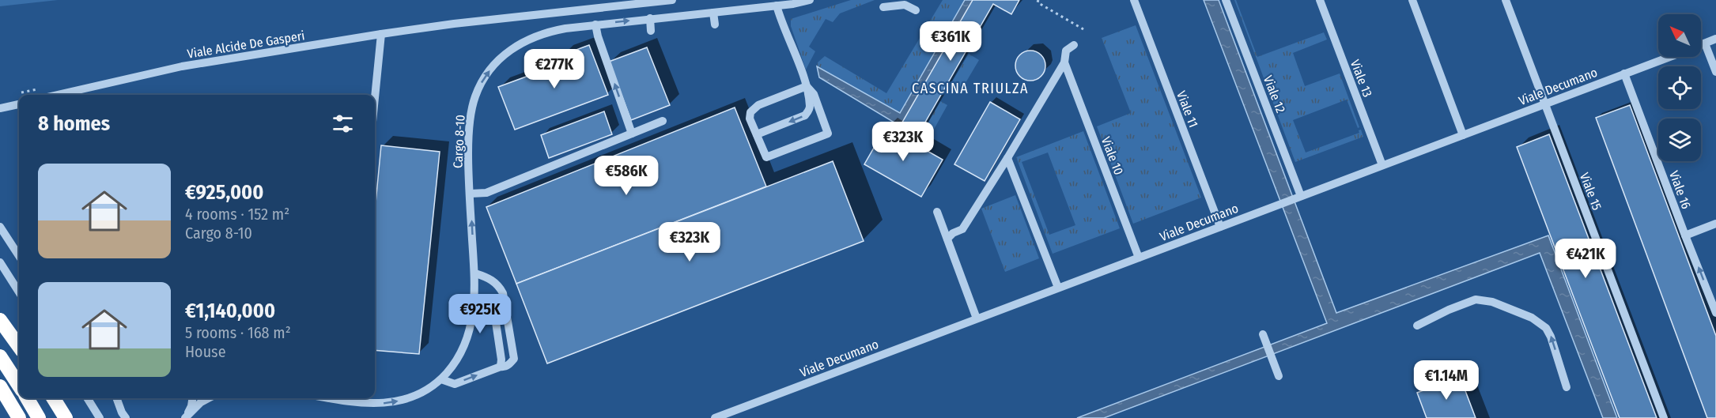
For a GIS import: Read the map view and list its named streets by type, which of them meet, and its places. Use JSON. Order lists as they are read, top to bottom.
{
  "streets": {
    "street": [
      "Viale Alcide De Gasperi",
      "Viale 13",
      "Viale Decumano",
      "Viale 12",
      "Viale 11",
      "Cargo 8-10",
      "Viale 10",
      "Viale 16",
      "Viale 15"
    ]
  },
  "crossings": [
    ["Viale 13", "Viale Decumano"],
    ["Viale Decumano", "Viale 12"],
    ["Viale Decumano", "Viale 11"],
    ["Viale Decumano", "Viale 10"],
    ["Viale Decumano", "Viale 16"],
    ["Viale Decumano", "Viale 15"]
  ],
  "districts": ["CASCINA TRIULZA"],
  "north": "top left",
  "page": {
    "price": [
      "€361K",
      "€277K",
      "€323K",
      "€586K",
      "€323K",
      "€421K",
      "€925K",
      "€1.14M"
    ],
    "heading": "8 homes",
    "list": [
      {
        "name": "€925,000",
        "note": "4 rooms · 152 m² · Cargo 8-10"
      },
      {
        "name": "€1,140,000",
        "note": "5 rooms · 168 m² · House"
      }
    ]
  }
}
